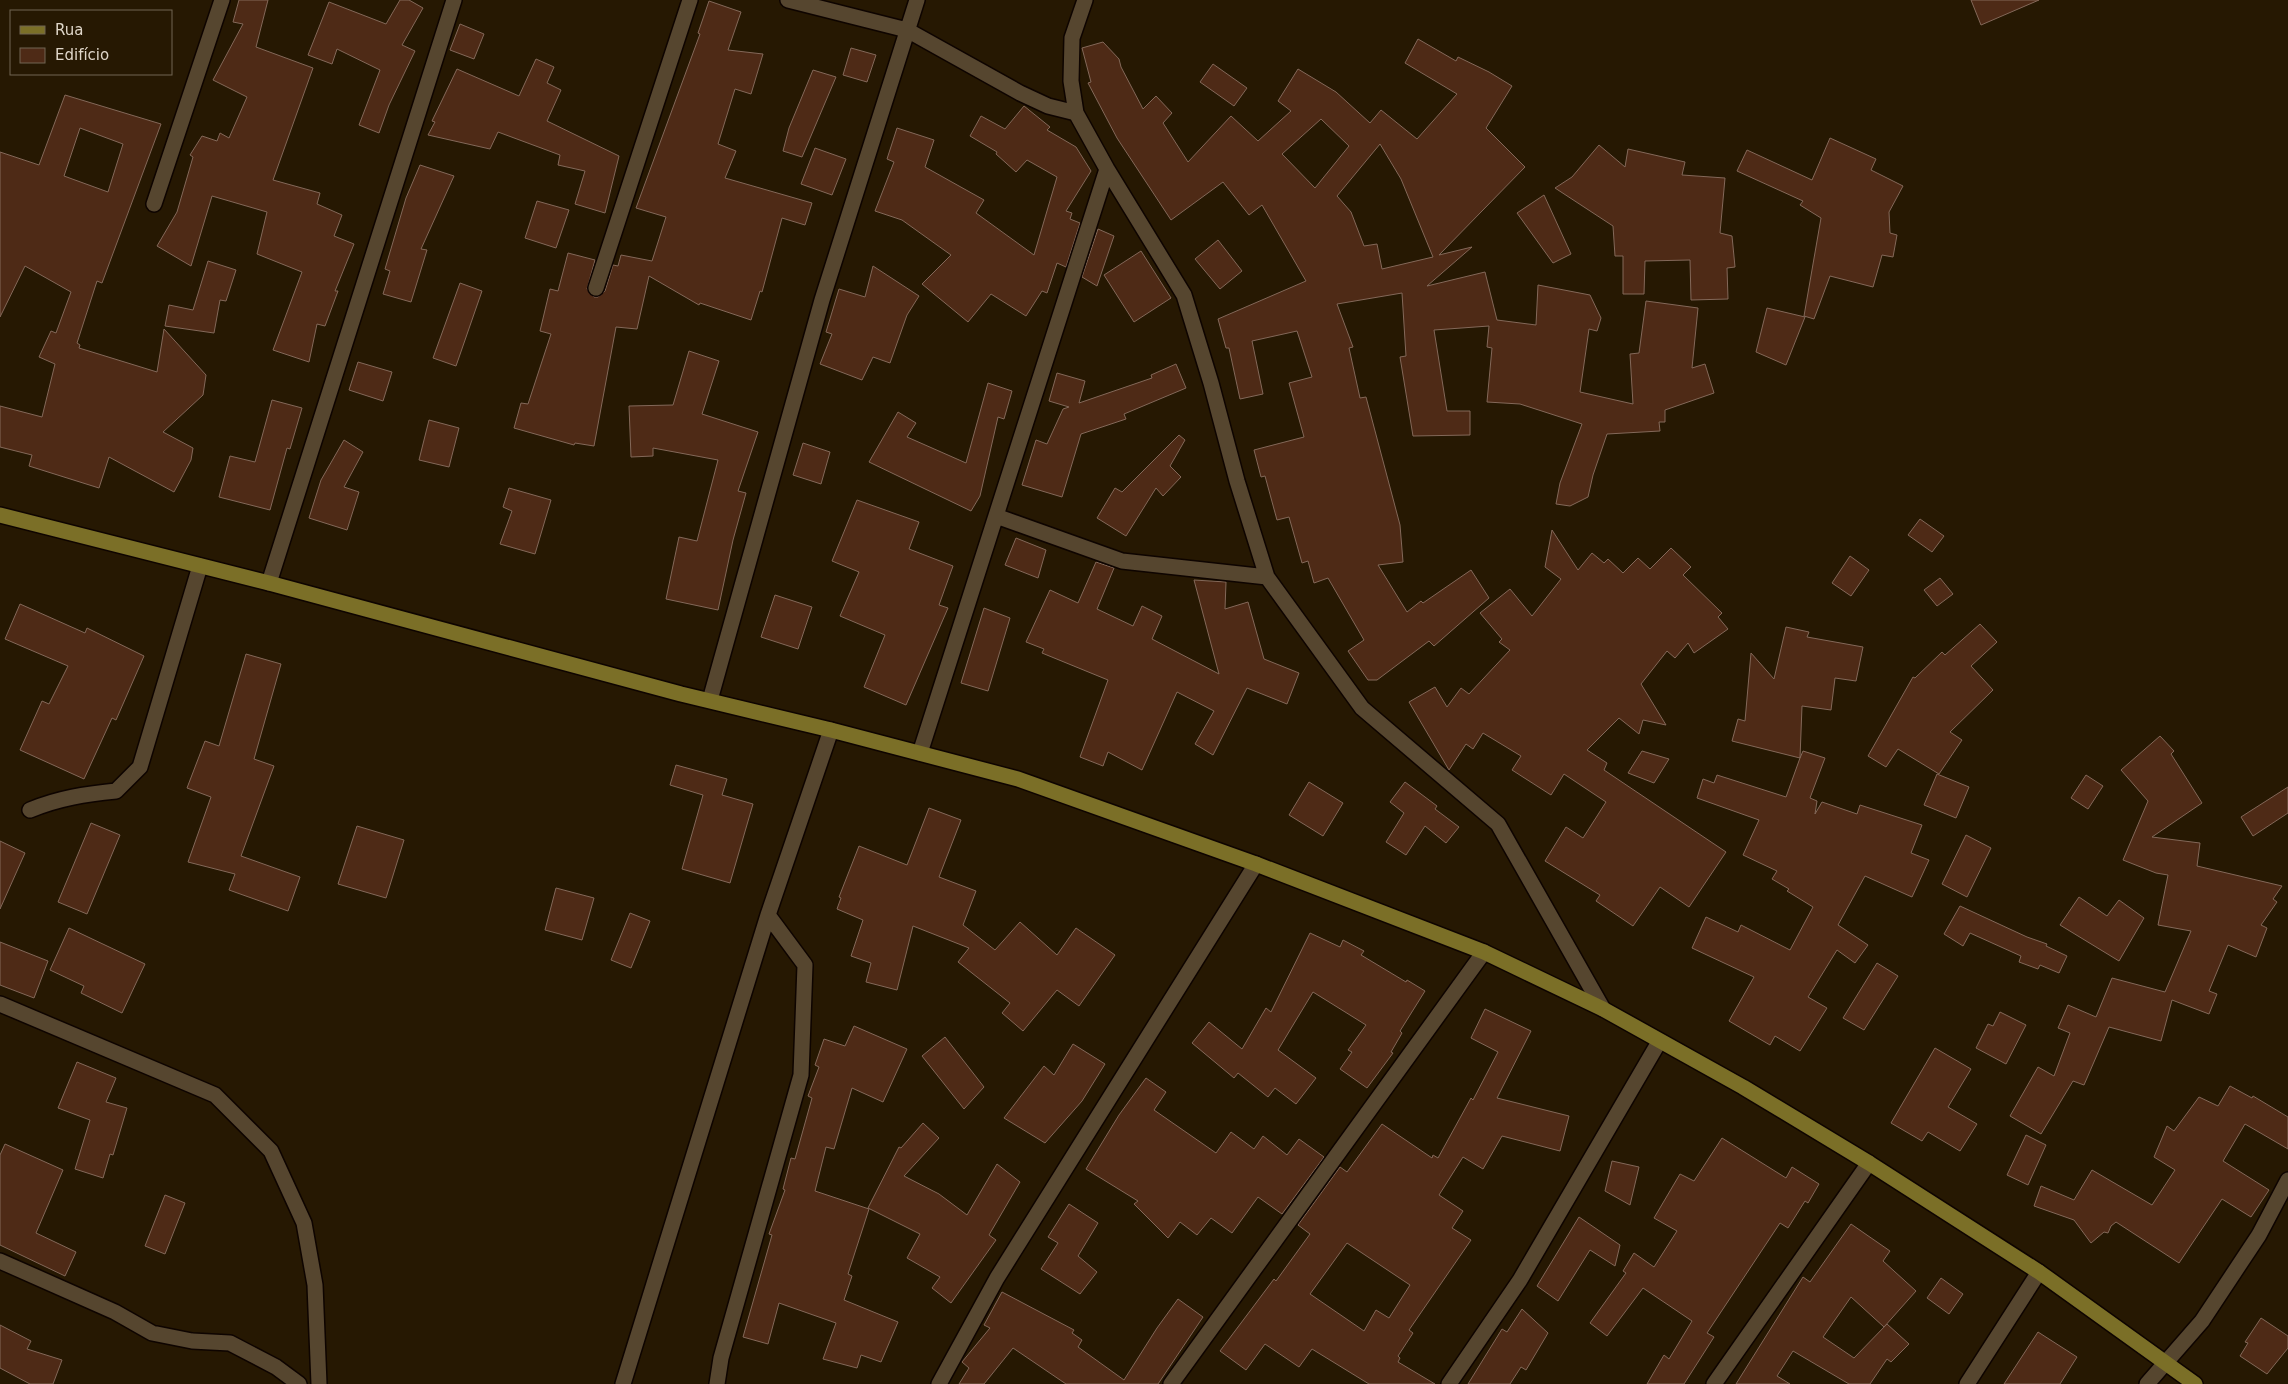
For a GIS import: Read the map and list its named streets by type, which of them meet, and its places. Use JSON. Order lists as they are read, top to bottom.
{
  "legend": ["Rua", "Edifício"]
}
